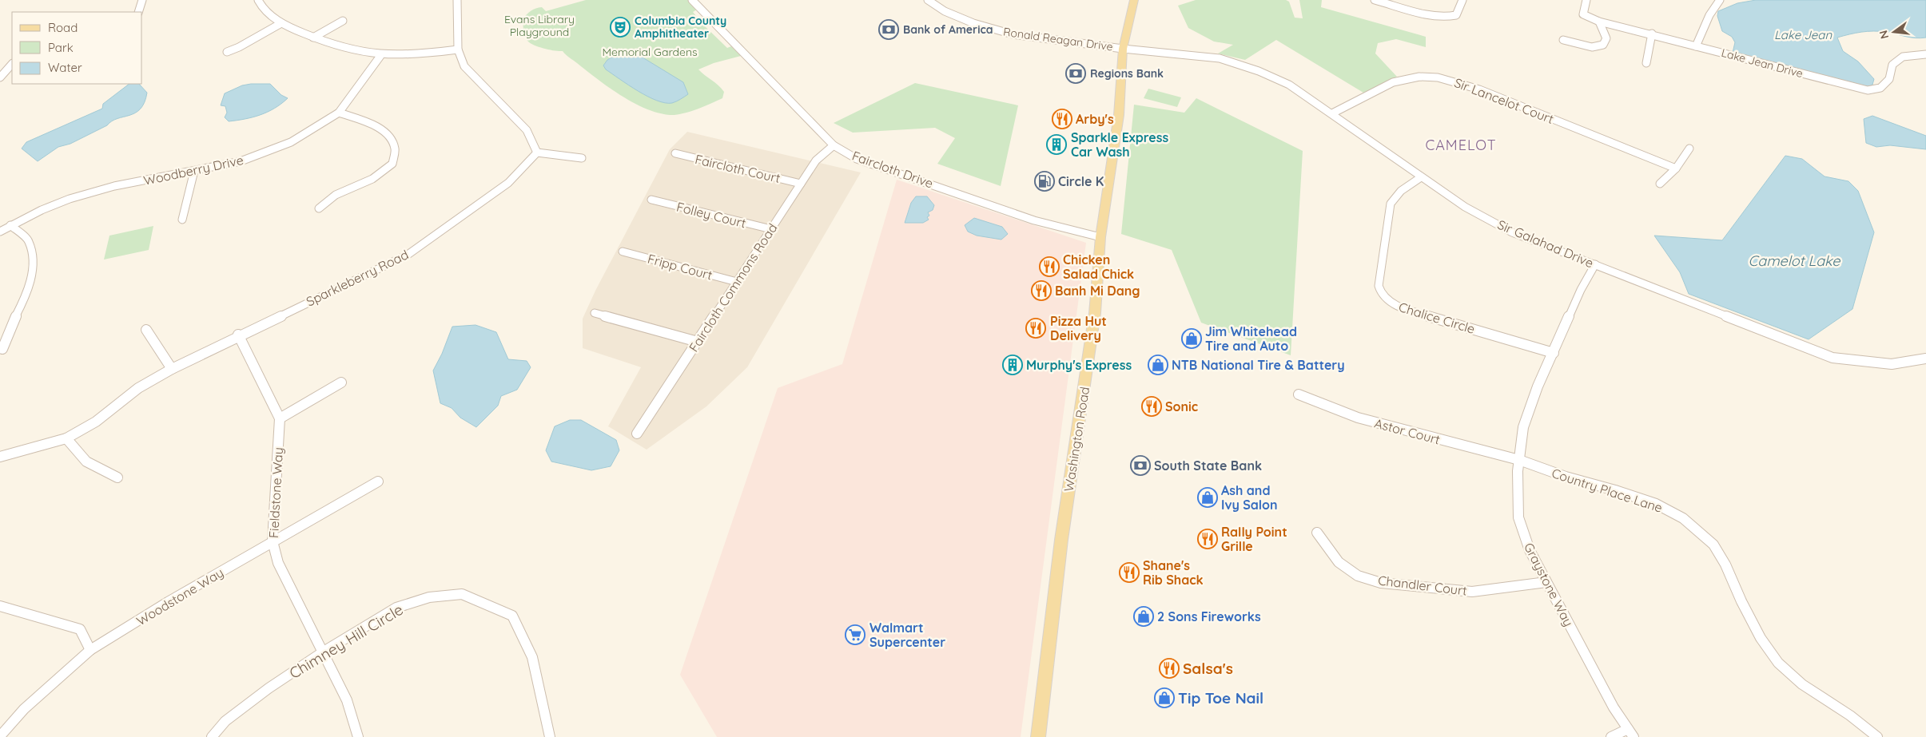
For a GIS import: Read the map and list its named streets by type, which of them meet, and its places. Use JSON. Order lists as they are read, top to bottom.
{
  "streets": {
    "main road": ["Washington Road"],
    "street": [
      "Ronald Reagan Drive",
      "Lake Jean Drive",
      "Sir Lancelot Court",
      "Faircloth Court",
      "Faircloth Drive",
      "Woodberry Drive",
      "Folley Court",
      "Sir Galahad Drive",
      "Fripp Court",
      "Sparkleberry Road",
      "Faircloth Commons Road",
      "Chalice Circle",
      "Astor Court",
      "Country Place Lane",
      "Fieldstone Way",
      "Graystone Way",
      "Chandler Court",
      "Woodstone Way",
      "Chimney Hill Circle"
    ]
  },
  "crossings": [
    ["Ronald Reagan Drive", "Sir Galahad Drive"],
    ["Ronald Reagan Drive", "Washington Road"],
    ["Sir Lancelot Court", "Sir Galahad Drive"],
    ["Faircloth Court", "Faircloth Commons Road"],
    ["Faircloth Drive", "Faircloth Commons Road"],
    ["Faircloth Drive", "Washington Road"],
    ["Folley Court", "Faircloth Commons Road"],
    ["Sir Galahad Drive", "Chalice Circle"],
    ["Sir Galahad Drive", "Washington Road"],
    ["Sir Galahad Drive", "Graystone Way"],
    ["Fripp Court", "Faircloth Commons Road"],
    ["Sparkleberry Road", "Fieldstone Way"],
    ["Chalice Circle", "Graystone Way"],
    ["Astor Court", "Country Place Lane"],
    ["Astor Court", "Graystone Way"],
    ["Country Place Lane", "Graystone Way"],
    ["Fieldstone Way", "Woodstone Way"],
    ["Fieldstone Way", "Chimney Hill Circle"],
    ["Graystone Way", "Chandler Court"]
  ],
  "districts": ["CAMELOT"],
  "water": ["Lake Jean", "Camelot Lake"],
  "parks": ["Evans Library Playground", "Memorial Gardens"],
  "places": {
    "theatre": ["Columbia County Amphitheater"],
    "bank": ["Bank of America", "Regions Bank", "South State Bank"],
    "restaurant": [
      "Arby's",
      "Chicken Salad Chick",
      "Banh Mi Dang",
      "Pizza Hut Delivery",
      "Sonic",
      "Rally Point Grille",
      "Shane's Rib Shack",
      "Salsa's"
    ],
    "building": ["Sparkle Express Car Wash", "Murphy's Express"],
    "fuel station": ["Circle K"],
    "shop": [
      "Jim Whitehead Tire and Auto",
      "NTB National Tire & Battery",
      "Ash and Ivy Salon",
      "2 Sons Fireworks",
      "Tip Toe Nail"
    ],
    "supermarket": ["Walmart Supercenter"]
  },
  "legend": ["Road", "Park", "Water"],
  "north": "left"
}
